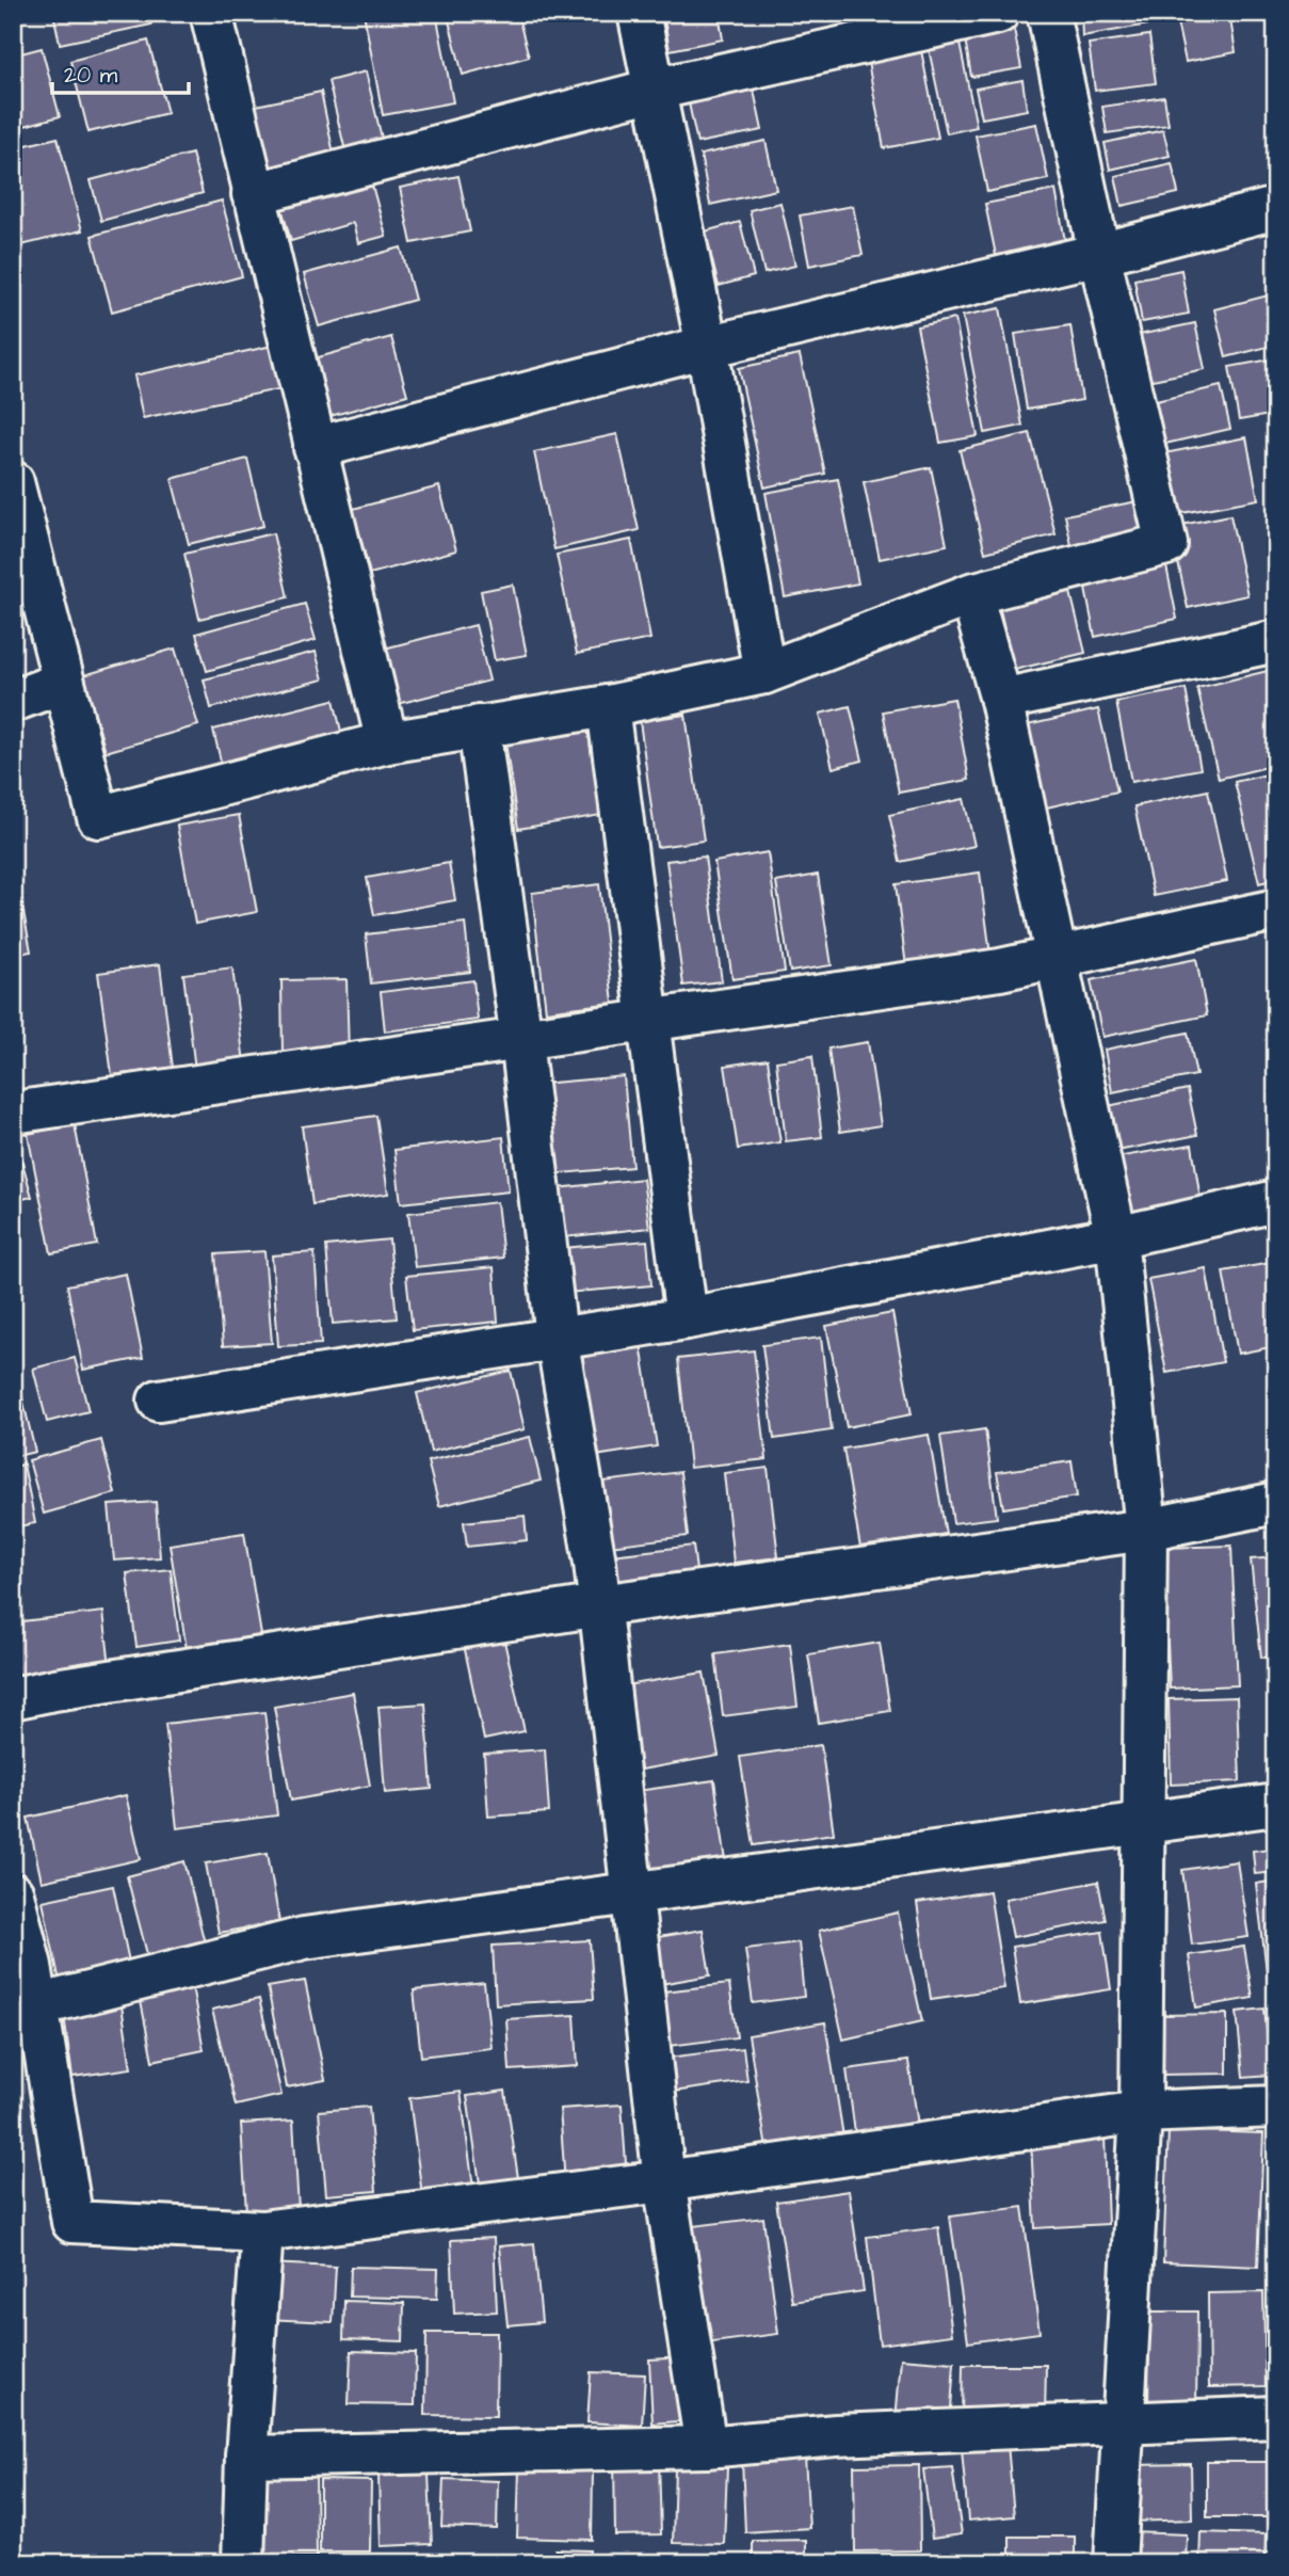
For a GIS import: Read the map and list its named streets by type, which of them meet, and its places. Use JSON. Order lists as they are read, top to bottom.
{
  "scale_bar": "20 m"
}
